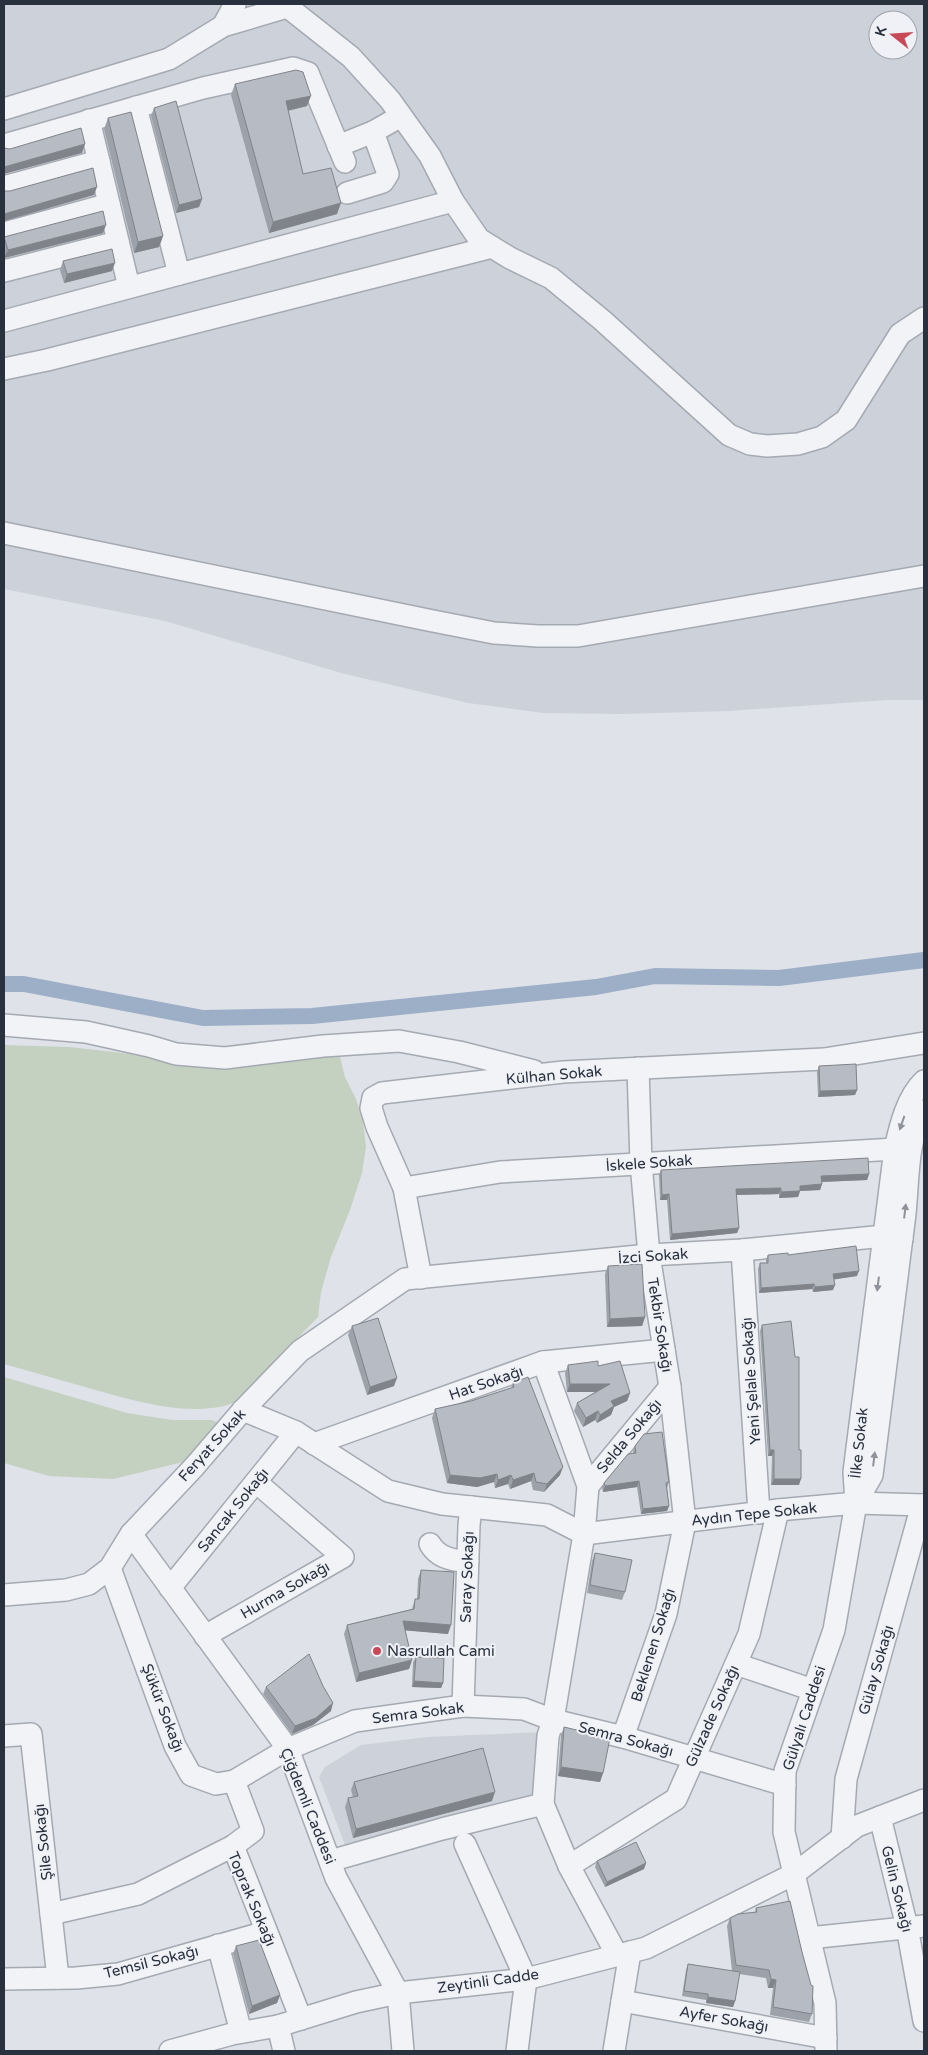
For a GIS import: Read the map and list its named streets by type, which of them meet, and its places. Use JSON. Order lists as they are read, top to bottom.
{
  "streets": {
    "street": [
      "Külhan Sokak",
      "İskele Sokak",
      "İzci Sokak",
      "Tekbir Sokağı",
      "Yeni Şelale Sokağı",
      "Hat Sokağı",
      "Selda Sokağı",
      "İlke Sokak",
      "Feryat Sokak",
      "Sancak Sokağı",
      "Aydın Tepe Sokak",
      "Saray Sokağı",
      "Hurma Sokağı",
      "Beklenen Sokağı",
      "Gülay Sokağı",
      "Şükür Sokağı",
      "Semra Sokak",
      "Gülzade Sokağı",
      "Gülyalı Caddesi",
      "Semra Sokağı",
      "Çiğdemli Caddesi",
      "Şile Sokağı",
      "Gelin Sokağı",
      "Toprak Sokağı",
      "Temsil Sokağı",
      "Zeytinli Cadde",
      "Ayfer Sokağı"
    ]
  },
  "crossings": [
    ["Külhan Sokak", "İskele Sokak"],
    ["Külhan Sokak", "İzci Sokak"],
    ["Külhan Sokak", "Tekbir Sokağı"],
    ["Külhan Sokak", "Feryat Sokak"],
    ["İskele Sokak", "Tekbir Sokağı"],
    ["İskele Sokak", "İlke Sokak"],
    ["İzci Sokak", "Tekbir Sokağı"],
    ["İzci Sokak", "Yeni Şelale Sokağı"],
    ["İzci Sokak", "İlke Sokak"],
    ["İzci Sokak", "Feryat Sokak"],
    ["Tekbir Sokağı", "Hat Sokağı"],
    ["Tekbir Sokağı", "Selda Sokağı"],
    ["Tekbir Sokağı", "Aydın Tepe Sokak"],
    ["Tekbir Sokağı", "Beklenen Sokağı"],
    ["Yeni Şelale Sokağı", "Aydın Tepe Sokak"],
    ["Yeni Şelale Sokağı", "Gülzade Sokağı"],
    ["Hat Sokağı", "Sancak Sokağı"],
    ["İlke Sokak", "Aydın Tepe Sokak"],
    ["İlke Sokak", "Gülyalı Caddesi"],
    ["Feryat Sokak", "Şükür Sokağı"],
    ["Feryat Sokak", "Çiğdemli Caddesi"],
    ["Sancak Sokağı", "Hurma Sokağı"],
    ["Sancak Sokağı", "Çiğdemli Caddesi"],
    ["Aydın Tepe Sokak", "Beklenen Sokağı"],
    ["Aydın Tepe Sokak", "Gülay Sokağı"],
    ["Aydın Tepe Sokak", "Gülzade Sokağı"],
    ["Aydın Tepe Sokak", "Gülyalı Caddesi"],
    ["Saray Sokağı", "Semra Sokak"],
    ["Hurma Sokağı", "Çiğdemli Caddesi"],
    ["Beklenen Sokağı", "Semra Sokağı"],
    ["Gülay Sokağı", "Zeytinli Cadde"],
    ["Şükür Sokağı", "Semra Sokak"],
    ["Şükür Sokağı", "Çiğdemli Caddesi"],
    ["Semra Sokak", "Semra Sokağı"],
    ["Semra Sokak", "Çiğdemli Caddesi"],
    ["Gülzade Sokağı", "Semra Sokağı"],
    ["Gülyalı Caddesi", "Semra Sokağı"],
    ["Gülyalı Caddesi", "Zeytinli Cadde"],
    ["Gülyalı Caddesi", "Ayfer Sokağı"],
    ["Çiğdemli Caddesi", "Zeytinli Cadde"],
    ["Şile Sokağı", "Toprak Sokağı"],
    ["Şile Sokağı", "Temsil Sokağı"],
    ["Gelin Sokağı", "Zeytinli Cadde"],
    ["Toprak Sokağı", "Temsil Sokağı"],
    ["Toprak Sokağı", "Zeytinli Cadde"]
  ],
  "places": ["Nasrullah Cami"],
  "north": "left"
}
